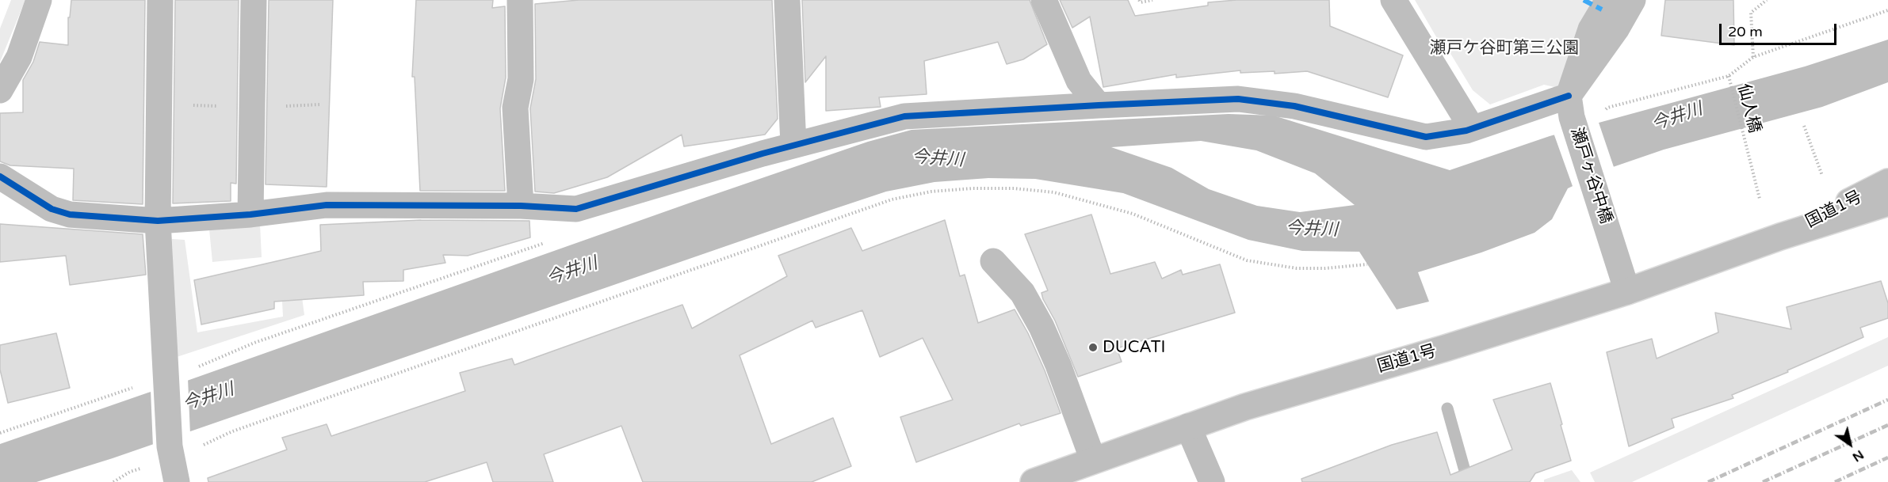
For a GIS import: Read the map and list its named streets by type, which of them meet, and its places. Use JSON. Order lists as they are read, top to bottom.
{
  "streets": {
    "main road": ["瀬戸ヶ谷中橋", "国道1号"],
    "path": ["仙人橋"]
  },
  "crossings": [
    ["瀬戸ヶ谷中橋", "国道1号"]
  ],
  "water": ["今井川"],
  "parks": ["瀬戸ケ谷町第三公園"],
  "places": ["DUCATI"],
  "scale_bar": "20 m",
  "north": "bottom right"
}
